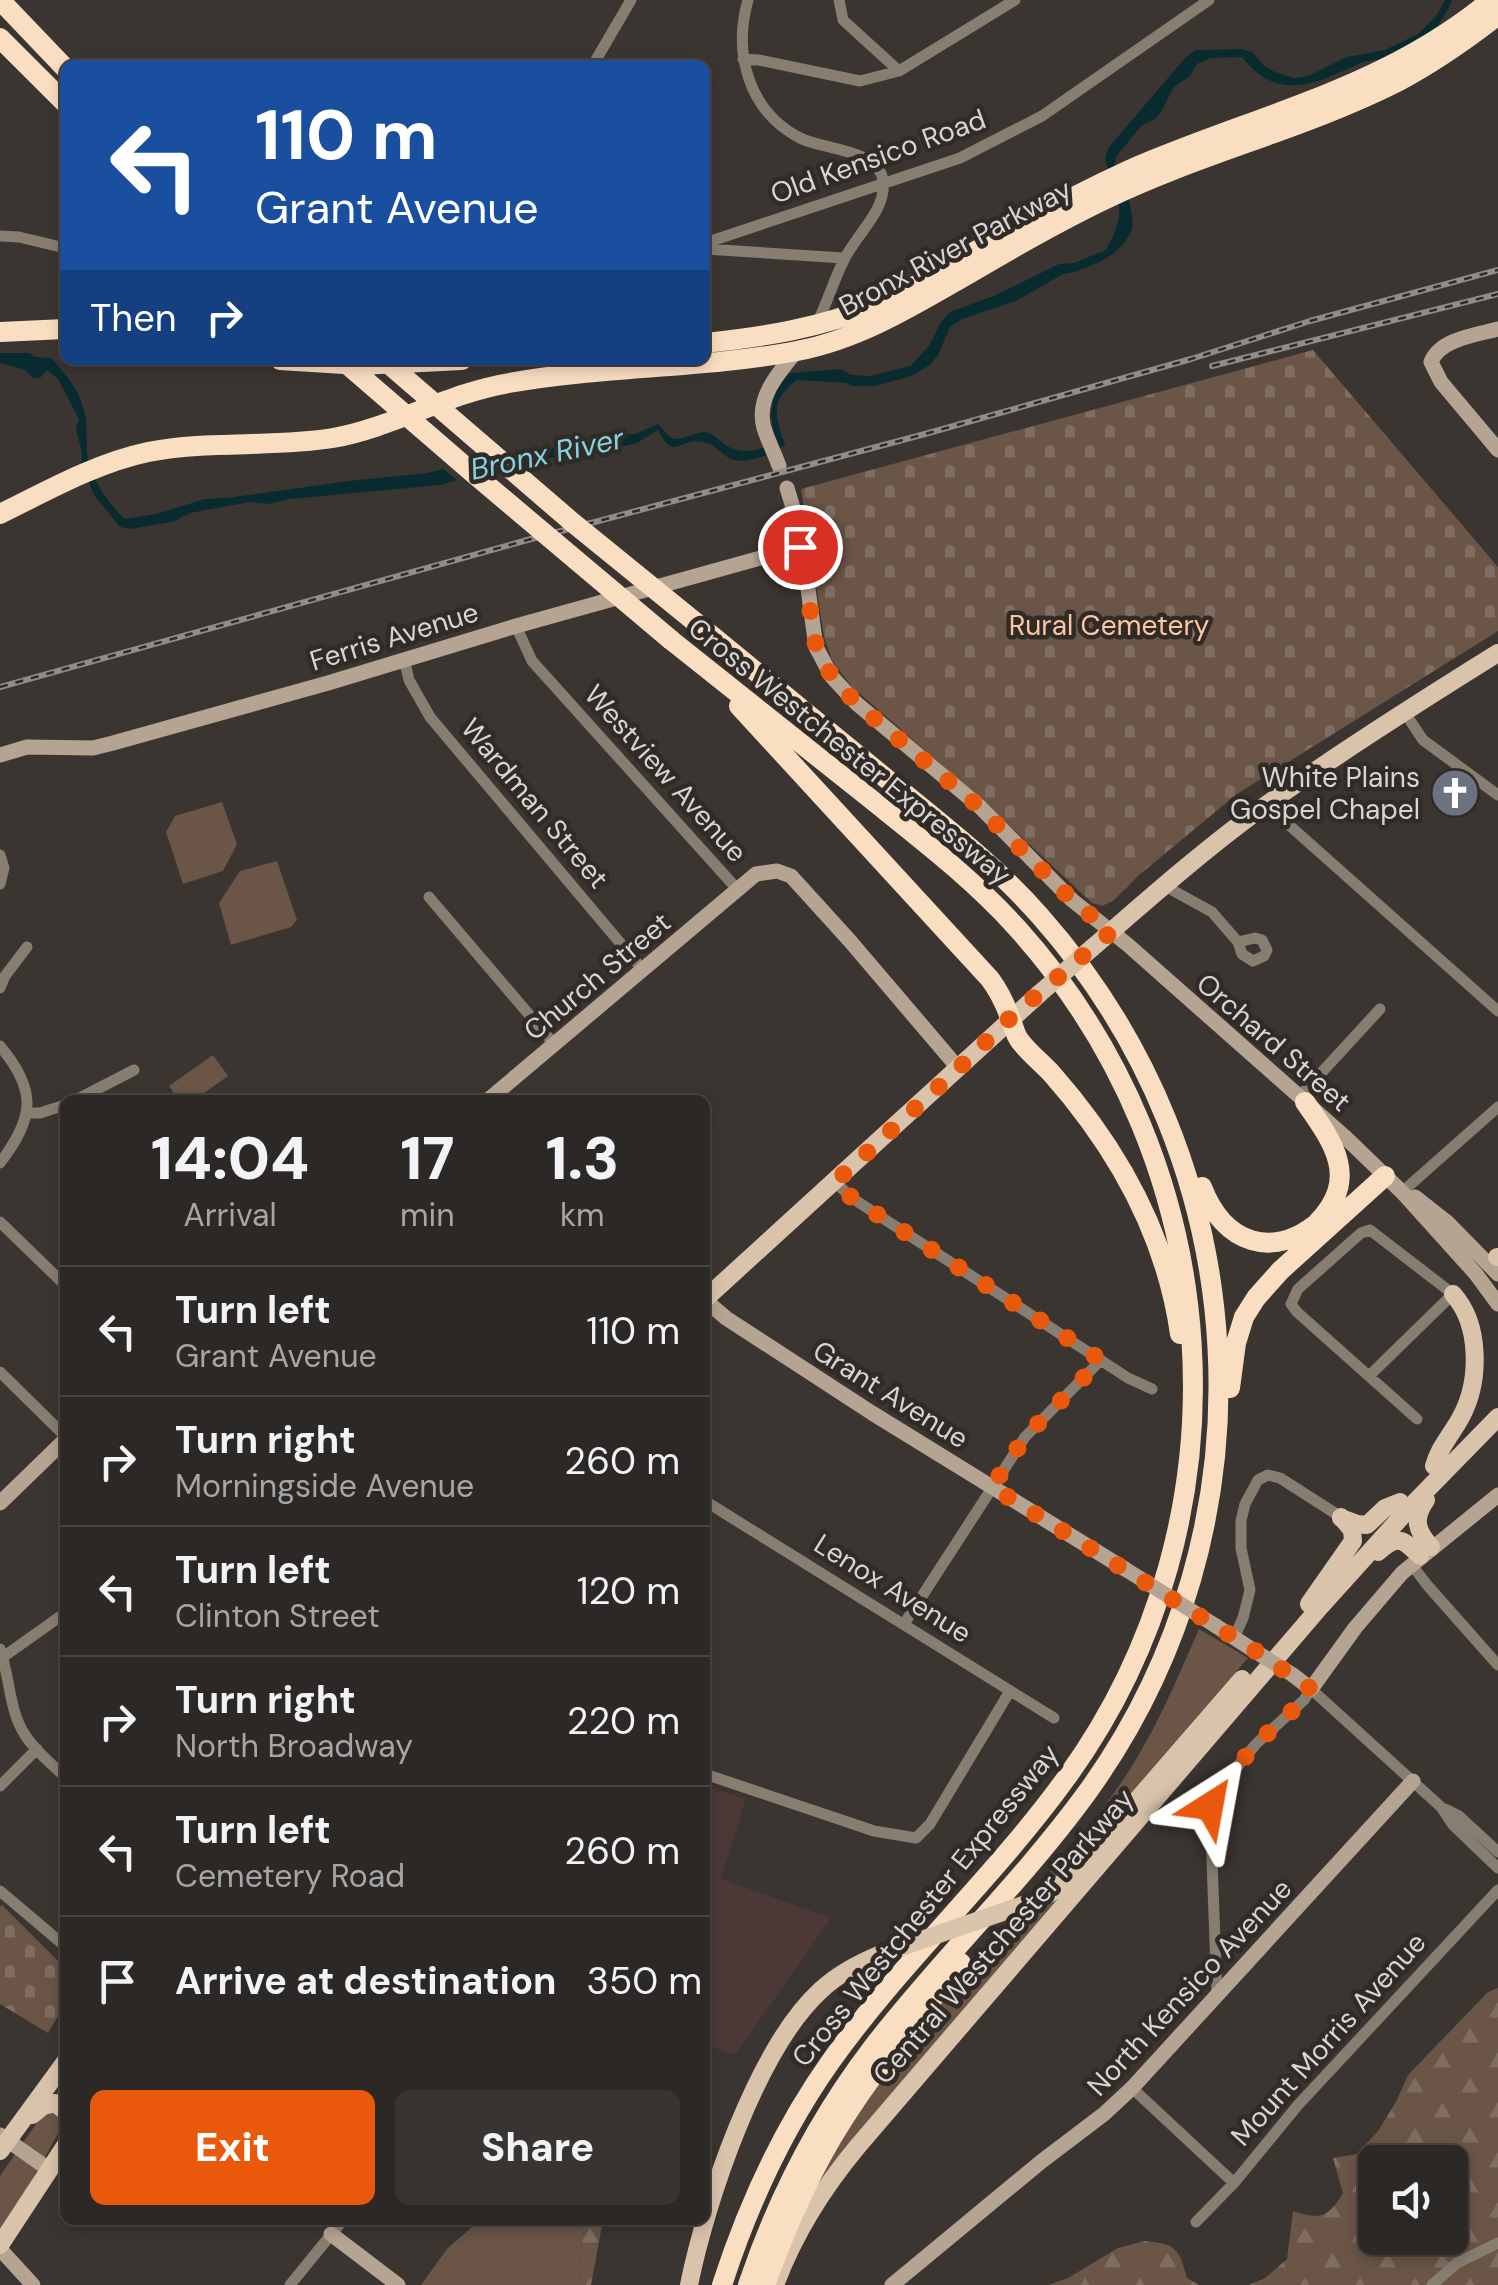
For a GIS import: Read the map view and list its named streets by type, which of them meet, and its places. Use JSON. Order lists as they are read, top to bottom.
{
  "streets": {
    "highway": ["Bronx River Parkway", "Cross Westchester Expressway"],
    "main road": ["Central Westchester Parkway"],
    "street": [
      "Old Kensico Road",
      "Ferris Avenue",
      "Westview Avenue",
      "Wardman Street",
      "Church Street",
      "Orchard Street",
      "Grant Avenue",
      "Lenox Avenue",
      "North Kensico Avenue",
      "Mount Morris Avenue"
    ]
  },
  "crossings": [
    ["Ferris Avenue", "Westview Avenue"],
    ["Ferris Avenue", "Wardman Street"],
    ["Ferris Avenue", "Orchard Street"],
    ["Westview Avenue", "Church Street"],
    ["Wardman Street", "Church Street"],
    ["Grant Avenue", "North Kensico Avenue"]
  ],
  "water": ["Bronx River"],
  "parks": ["Rural Cemetery"],
  "places": {
    "church": ["White Plains Gospel Chapel"]
  },
  "page": {
    "turn": ["110 m", "Grant Avenue"],
    "then": "Then",
    "eta": [
      "14:04",
      "Arrival",
      "17",
      "min",
      "1.3",
      "km"
    ],
    "list": [
      {
        "name": "Turn left",
        "note": "Grant Avenue",
        "value": "110 m"
      },
      {
        "name": "Turn right",
        "note": "Morningside Avenue",
        "value": "260 m"
      },
      {
        "name": "Turn left",
        "note": "Clinton Street",
        "value": "120 m"
      },
      {
        "name": "Turn right",
        "note": "North Broadway",
        "value": "220 m"
      },
      {
        "name": "Turn left",
        "note": "Cemetery Road",
        "value": "260 m"
      },
      {
        "name": "Arrive at destination",
        "value": "350 m"
      }
    ],
    "buttons": ["Exit", "Share"]
  }
}
